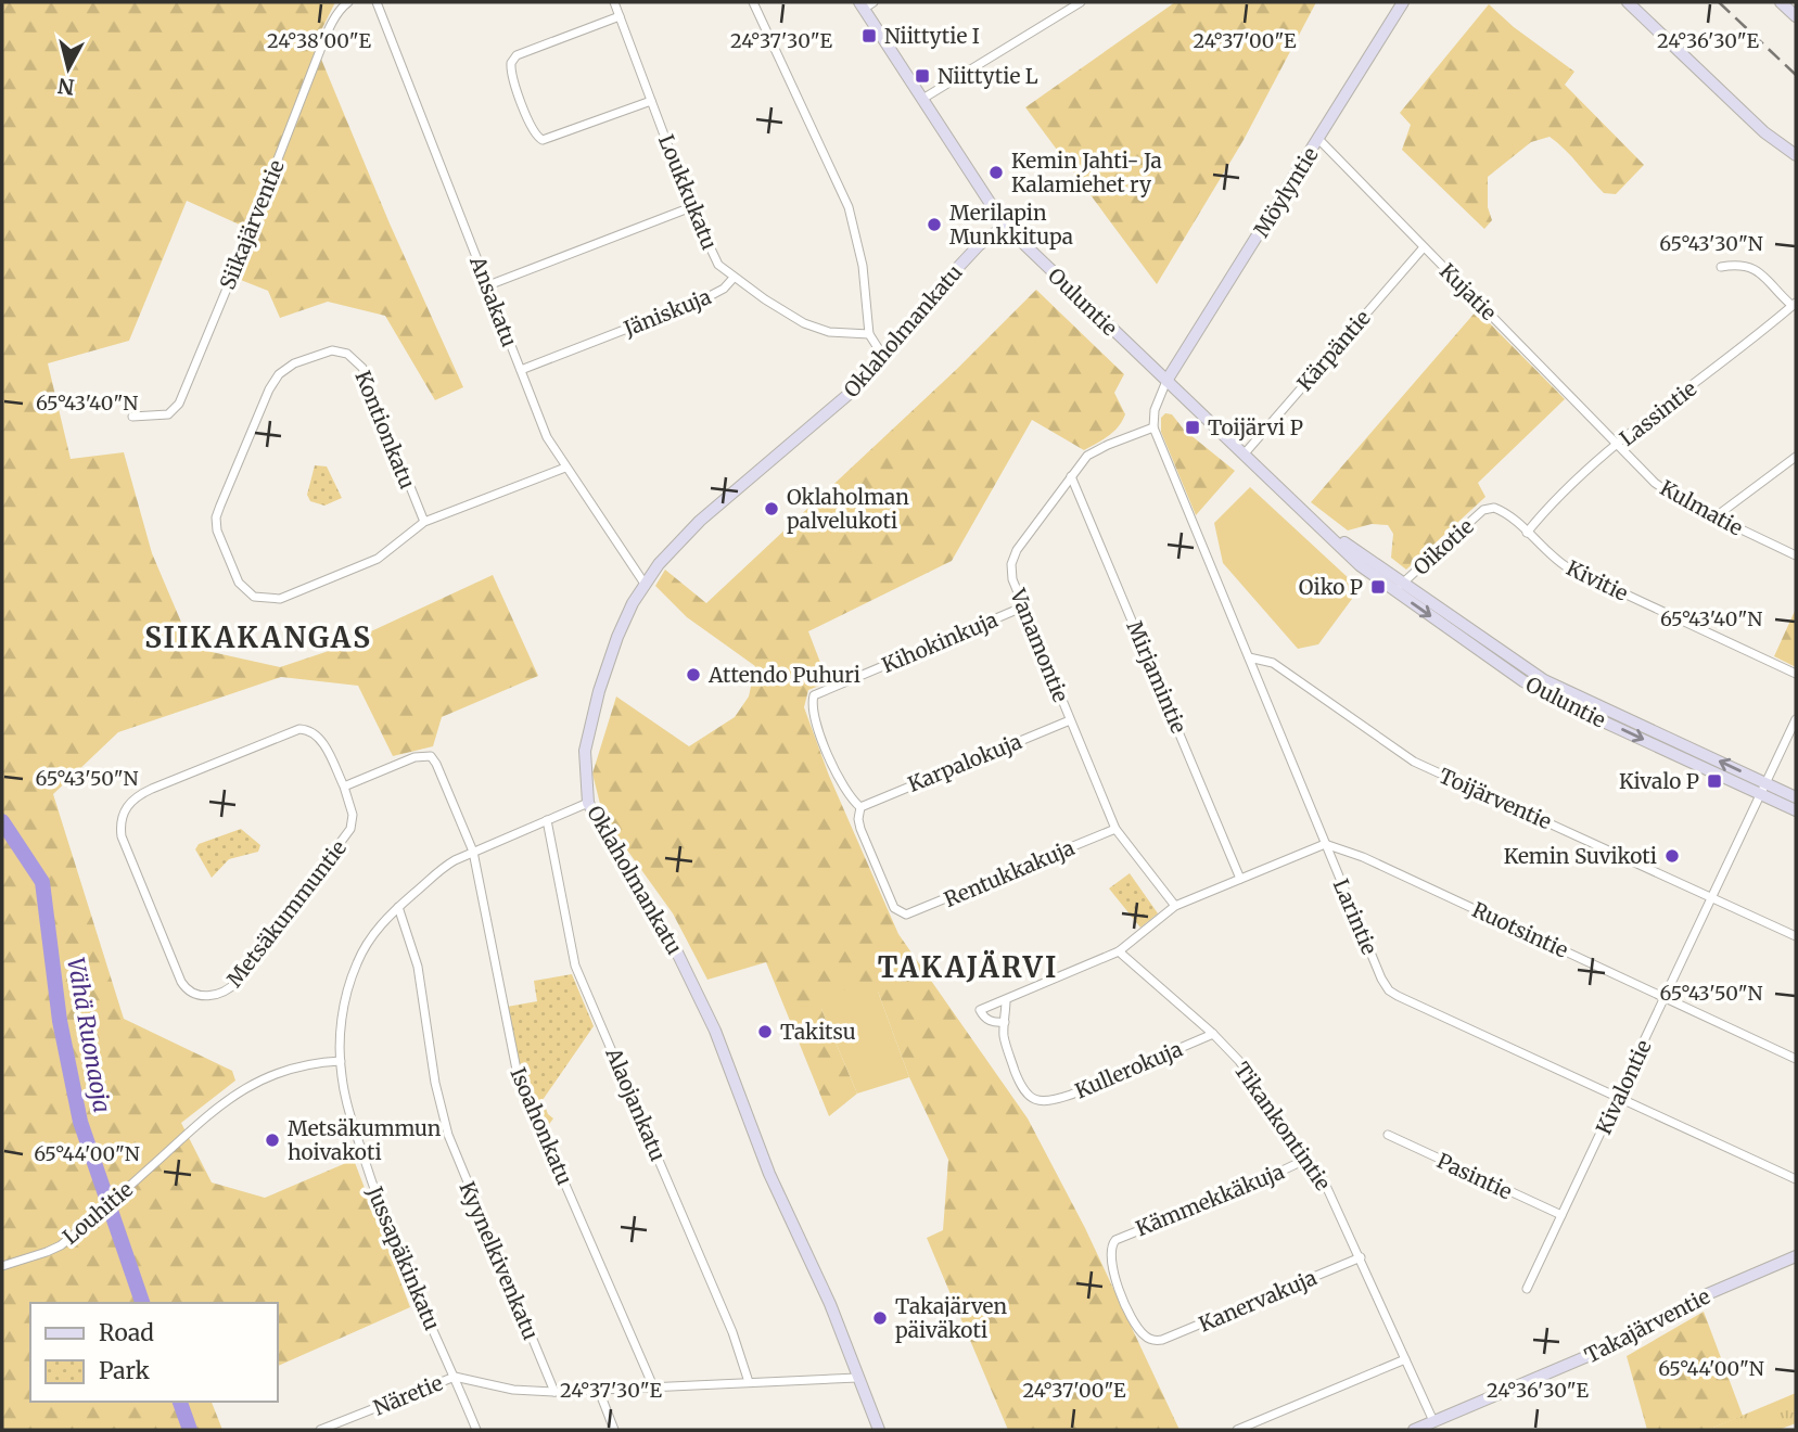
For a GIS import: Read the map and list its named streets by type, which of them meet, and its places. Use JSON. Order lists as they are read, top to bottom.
{
  "streets": {
    "street": [
      "Loukkukatu",
      "Möylyntie",
      "Siikajärventie",
      "Kujatie",
      "Ansakatu",
      "Ouluntie",
      "Jäniskuja",
      "Oklaholmankatu",
      "Kärpäntie",
      "Lassintie",
      "Kontionkatu",
      "Kulmatie",
      "Oikotie",
      "Kivitie",
      "Kihokinkuja",
      "Vanamontie",
      "Mirjamintie",
      "Karpalokuja",
      "Toijärventie",
      "Rentukkakuja",
      "Metsäkummuntie",
      "Larintie",
      "Ruotsintie",
      "Kullerokuja",
      "Kivalontie",
      "Alaojankatu",
      "Isoahonkatu",
      "Tikankontintie",
      "Pasintie",
      "Kämmekkäkuja",
      "Louhitie",
      "Jussapäkinkatu",
      "Kyynelkivenkatu",
      "Kanervakuja",
      "Takajärventie",
      "Näretie"
    ]
  },
  "crossings": [
    ["Loukkukatu", "Jäniskuja"],
    ["Möylyntie", "Kujatie"],
    ["Möylyntie", "Ouluntie"],
    ["Kujatie", "Kärpäntie"],
    ["Kujatie", "Lassintie"],
    ["Kujatie", "Kulmatie"],
    ["Ansakatu", "Jäniskuja"],
    ["Ansakatu", "Oklaholmankatu"],
    ["Ansakatu", "Kontionkatu"],
    ["Ouluntie", "Oklaholmankatu"],
    ["Ouluntie", "Kärpäntie"],
    ["Ouluntie", "Oikotie"],
    ["Ouluntie", "Kivalontie"],
    ["Oklaholmankatu", "Jussapäkinkatu"],
    ["Lassintie", "Kulmatie"],
    ["Lassintie", "Kivitie"],
    ["Oikotie", "Kivitie"],
    ["Kihokinkuja", "Vanamontie"],
    ["Kihokinkuja", "Karpalokuja"],
    ["Kihokinkuja", "Rentukkakuja"],
    ["Vanamontie", "Mirjamintie"],
    ["Vanamontie", "Karpalokuja"],
    ["Vanamontie", "Rentukkakuja"],
    ["Vanamontie", "Larintie"],
    ["Karpalokuja", "Rentukkakuja"],
    ["Toijärventie", "Larintie"],
    ["Toijärventie", "Kivalontie"],
    ["Larintie", "Ruotsintie"],
    ["Larintie", "Kivalontie"],
    ["Ruotsintie", "Kivalontie"],
    ["Kullerokuja", "Tikankontintie"],
    ["Kivalontie", "Pasintie"],
    ["Alaojankatu", "Jussapäkinkatu"],
    ["Isoahonkatu", "Jussapäkinkatu"],
    ["Tikankontintie", "Kämmekkäkuja"],
    ["Tikankontintie", "Kanervakuja"],
    ["Tikankontintie", "Takajärventie"],
    ["Kämmekkäkuja", "Kanervakuja"],
    ["Louhitie", "Jussapäkinkatu"],
    ["Jussapäkinkatu", "Kyynelkivenkatu"],
    ["Jussapäkinkatu", "Näretie"]
  ],
  "districts": ["SIIKAKANGAS", "TAKAJÄRVI"],
  "water": ["Vähä Ruonaoja"],
  "places": {
    "transit": [
      "Niittytie I",
      "Niittytie L",
      "Toijärvi P",
      "Oiko P",
      "Kivalo P"
    ],
    "other": [
      "Kemin Jahti- Ja Kalamiehet ry",
      "Merilapin Munkkitupa",
      "Oklaholman palvelukoti",
      "Attendo Puhuri",
      "Kemin Suvikoti",
      "Takitsu",
      "Metsäkummun hoivakoti",
      "Takajärven päiväkoti"
    ]
  },
  "legend": ["Road", "Park"],
  "north": "bottom",
  "coordinates": [
    "24°38'00\"E",
    "24°37'30\"E",
    "24°37'00\"E",
    "24°36'30\"E",
    "65°43'30\"N",
    "65°43'40\"N",
    "65°43'50\"N",
    "65°44'00\"N"
  ]
}
